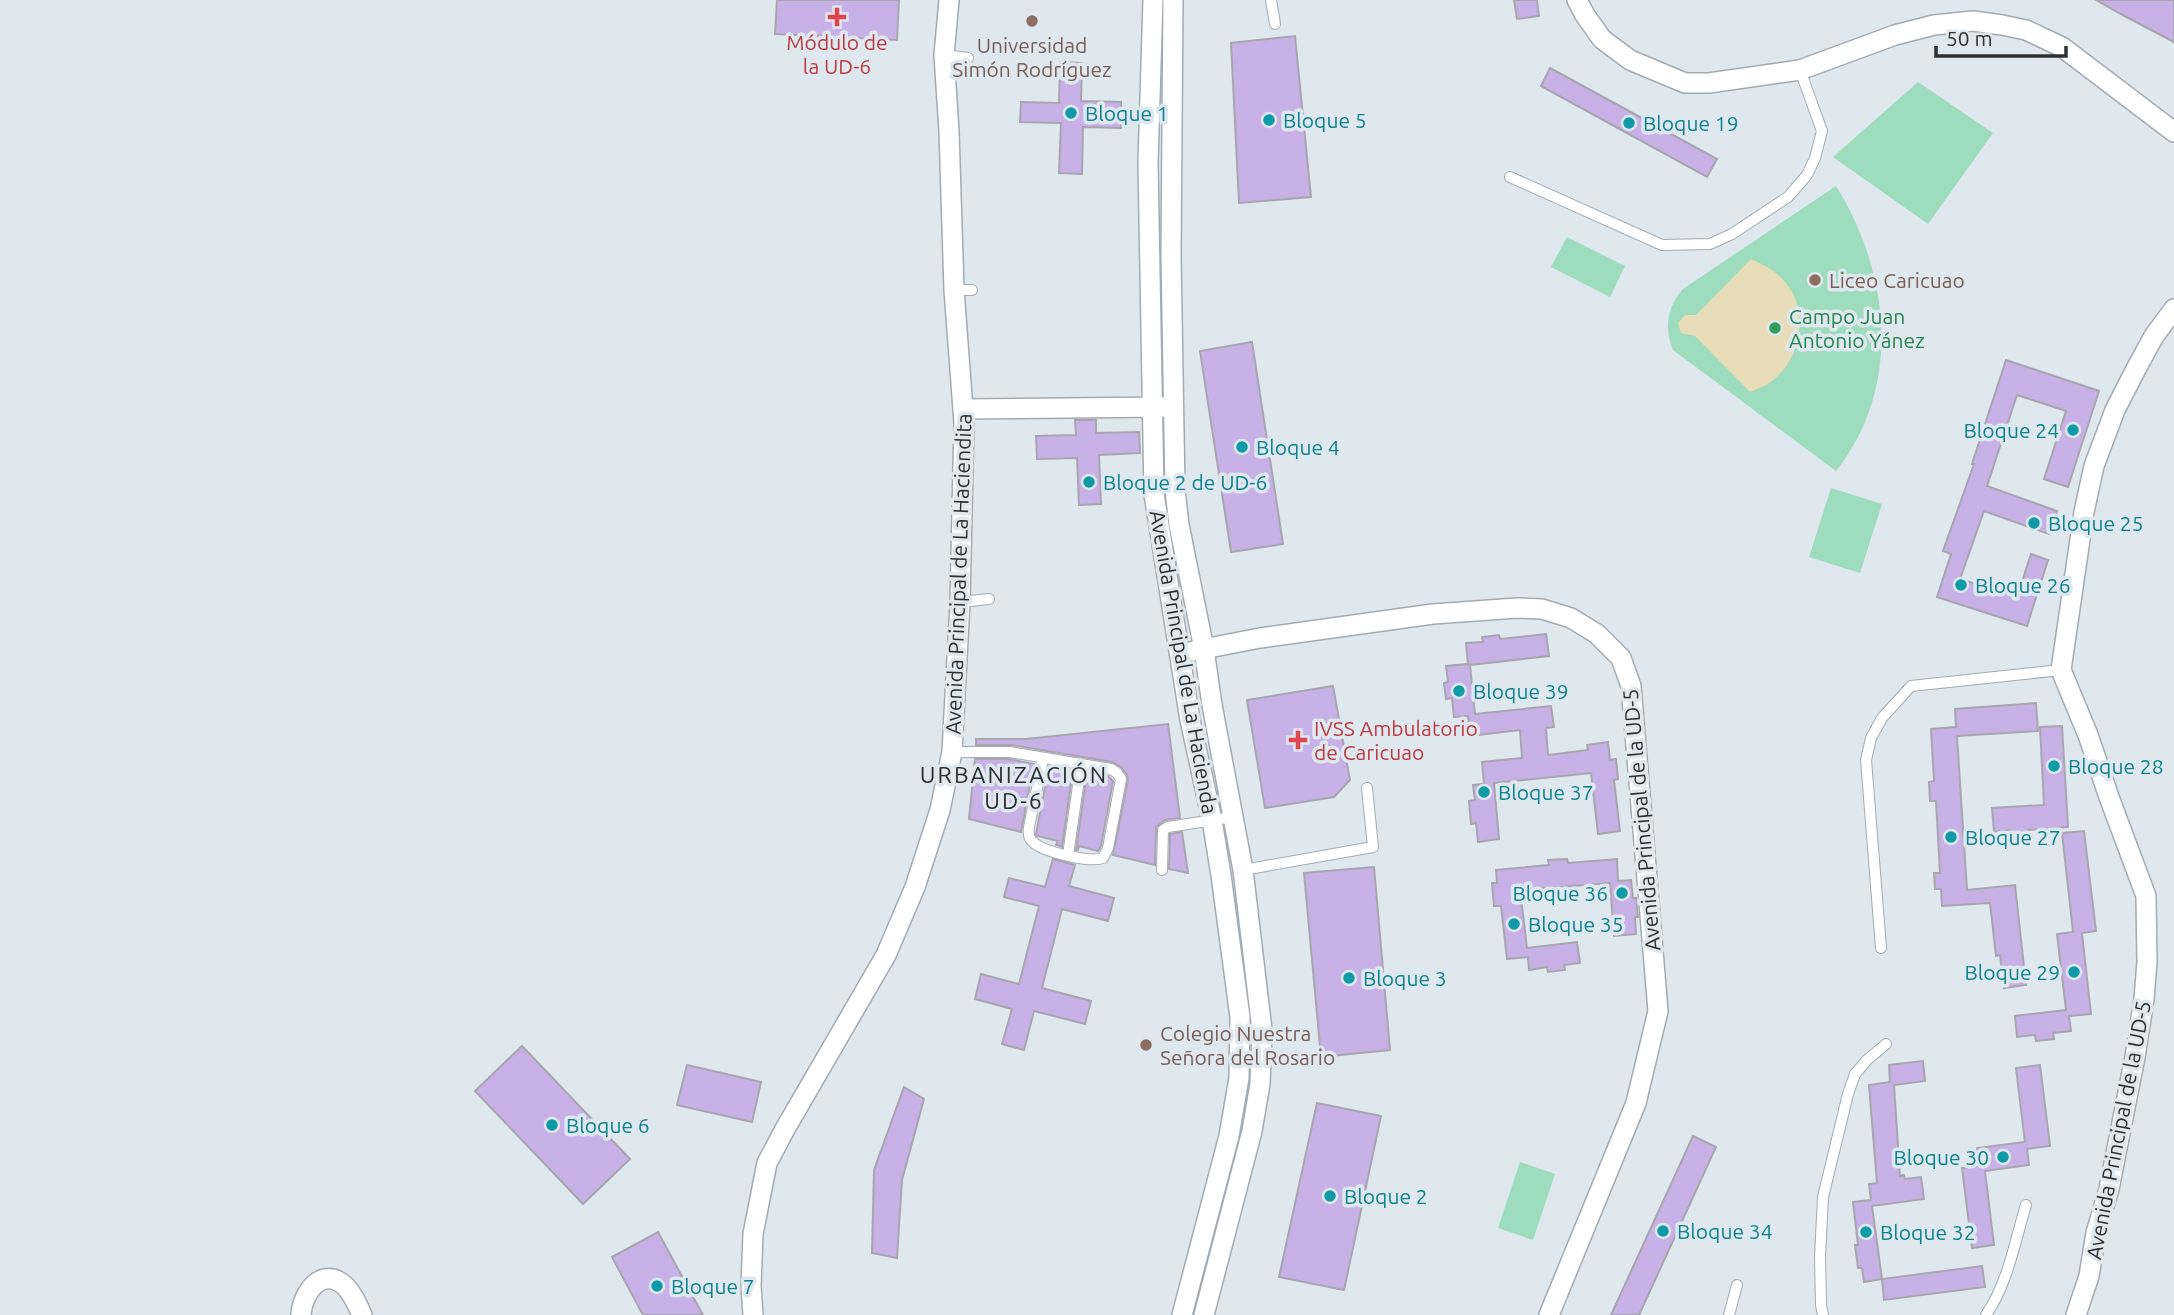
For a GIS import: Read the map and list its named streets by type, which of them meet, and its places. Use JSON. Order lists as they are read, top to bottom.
{
  "streets": {
    "street": ["Avenida Principal de La Haciendita", "Avenida Principal de La Hacienda", "Avenida Principal de la UD-5"]
  },
  "crossings": [
    ["Avenida Principal de La Hacienda", "Avenida Principal de la UD-5"]
  ],
  "districts": ["URBANIZACIÓN UD-6"],
  "places": {
    "health": ["Módulo de la UD-6", "IVSS Ambulatorio de Caricuao"],
    "other": [
      "Universidad Simón Rodríguez",
      "Bloque 1",
      "Bloque 5",
      "Bloque 19",
      "Liceo Caricuao",
      "Campo Juan Antonio Yánez",
      "Bloque 24",
      "Bloque 4",
      "Bloque 2 de UD-6",
      "Bloque 25",
      "Bloque 26",
      "Bloque 39",
      "Bloque 28",
      "Bloque 37",
      "Bloque 27",
      "Bloque 36",
      "Bloque 35",
      "Bloque 29",
      "Bloque 3",
      "Colegio Nuestra Señora del Rosario",
      "Bloque 6",
      "Bloque 30",
      "Bloque 2",
      "Bloque 34",
      "Bloque 32",
      "Bloque 7"
    ]
  },
  "scale_bar": "50 m"
}
